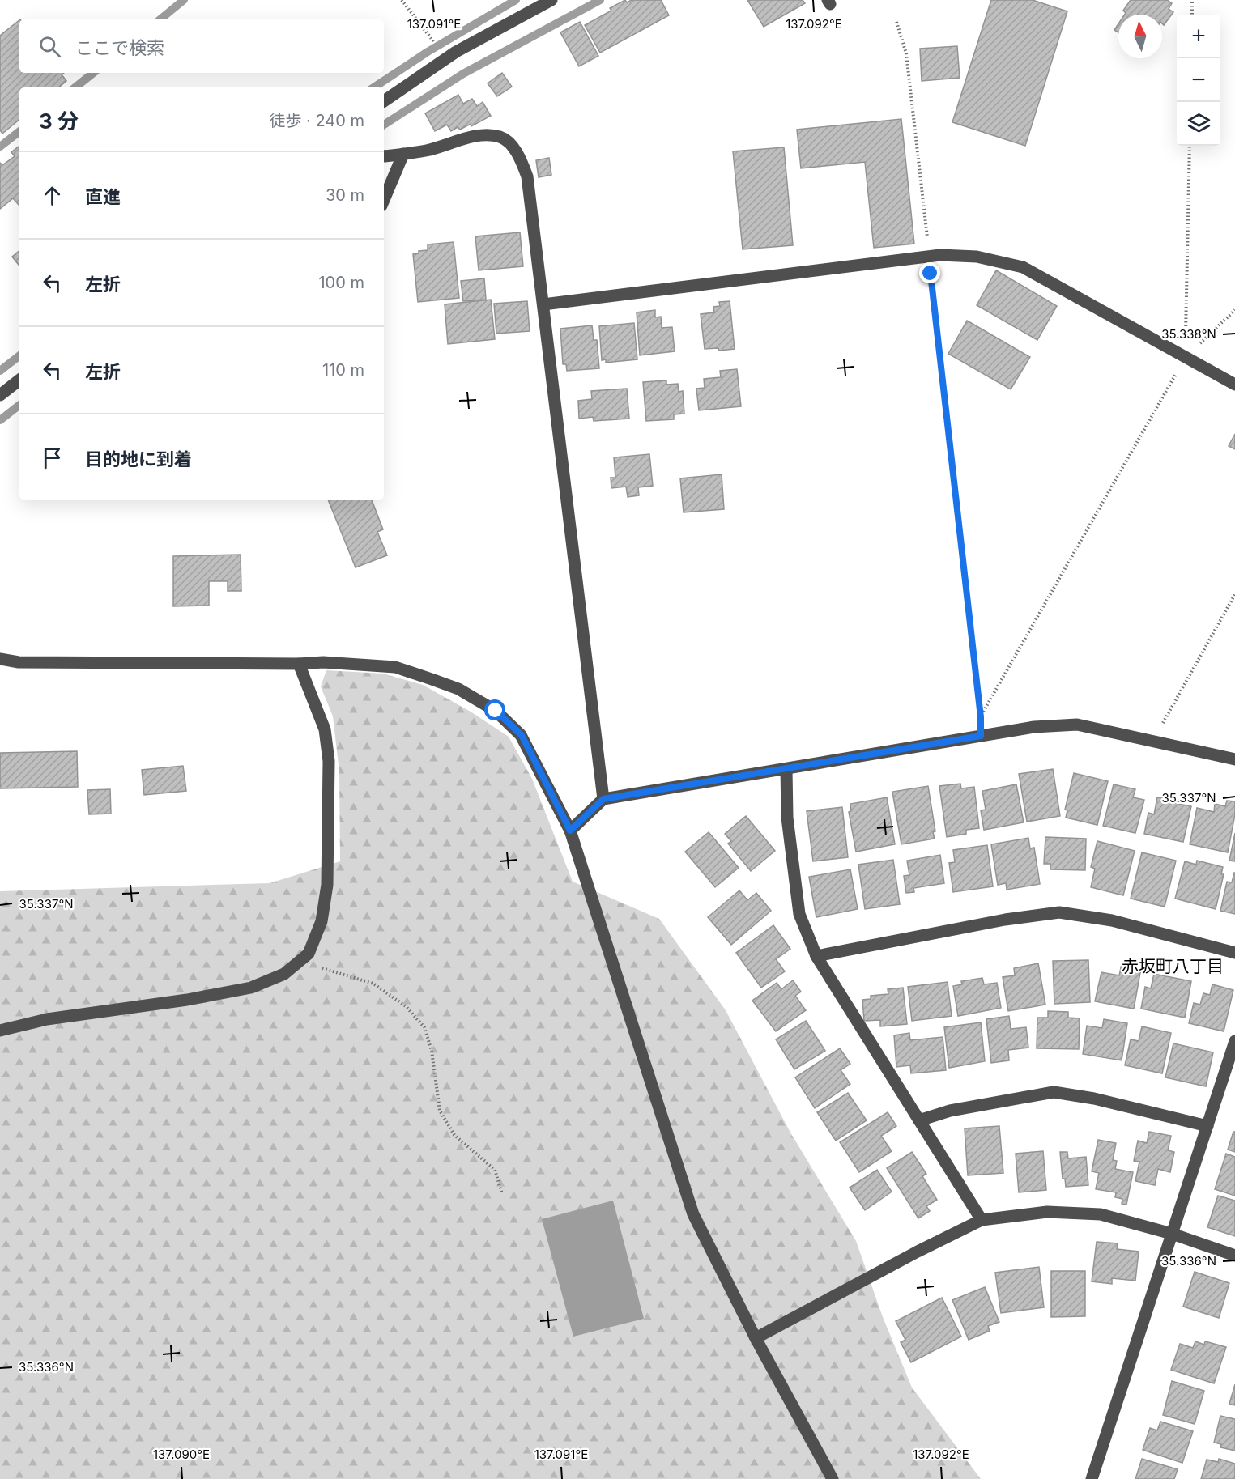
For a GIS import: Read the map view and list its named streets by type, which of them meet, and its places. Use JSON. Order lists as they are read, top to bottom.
{
  "districts": ["赤坂町八丁目"],
  "north": "top",
  "page": {
    "map_buttons": ["+", "−"],
    "search": "ここで検索",
    "heading": ["3 分", "徒歩 · 240 m"],
    "list": [
      ["直進", "30 m"],
      ["左折", "100 m"],
      ["左折", "110 m"],
      "目的地に到着"
    ]
  },
  "coordinates": [
    "137.091°E",
    "137.092°E",
    "35.338°N",
    "35.337°N",
    "35.336°N",
    "137.090°E"
  ]
}
